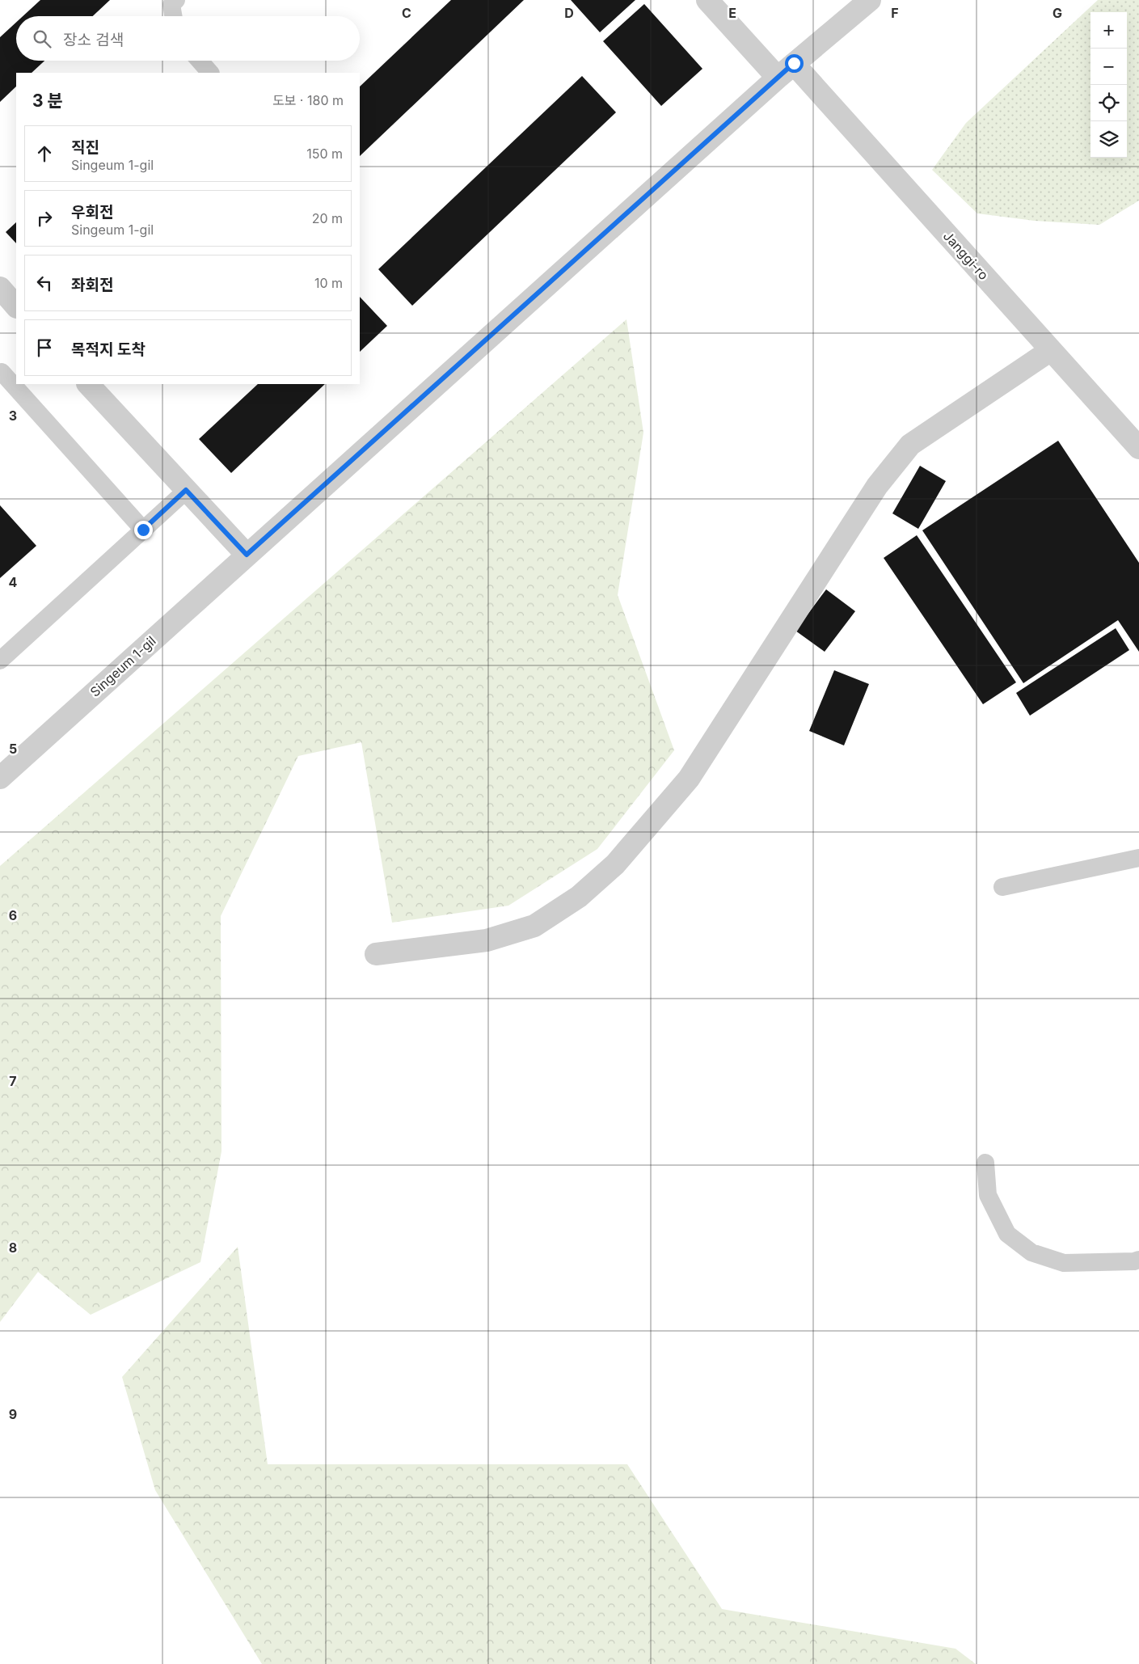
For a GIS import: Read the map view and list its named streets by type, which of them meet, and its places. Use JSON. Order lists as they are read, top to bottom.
{
  "streets": {
    "street": ["Janggi-ro", "Singeum 1-gil"]
  },
  "crossings": [
    ["Janggi-ro", "Singeum 1-gil"]
  ],
  "page": {
    "map_buttons": ["+", "−"],
    "search": "장소 검색",
    "heading": ["3 분", "도보 · 180 m"],
    "list": [
      ["직진", "Singeum 1-gil", "150 m"],
      ["우회전", "Singeum 1-gil", "20 m"],
      ["좌회전", "10 m"],
      "목적지 도착"
    ]
  },
  "grid": {
    "columns": [
      "C",
      "D",
      "E",
      "F",
      "G"
    ],
    "rows": [
      "3",
      "4",
      "5",
      "6",
      "7",
      "8",
      "9"
    ]
  }
}
